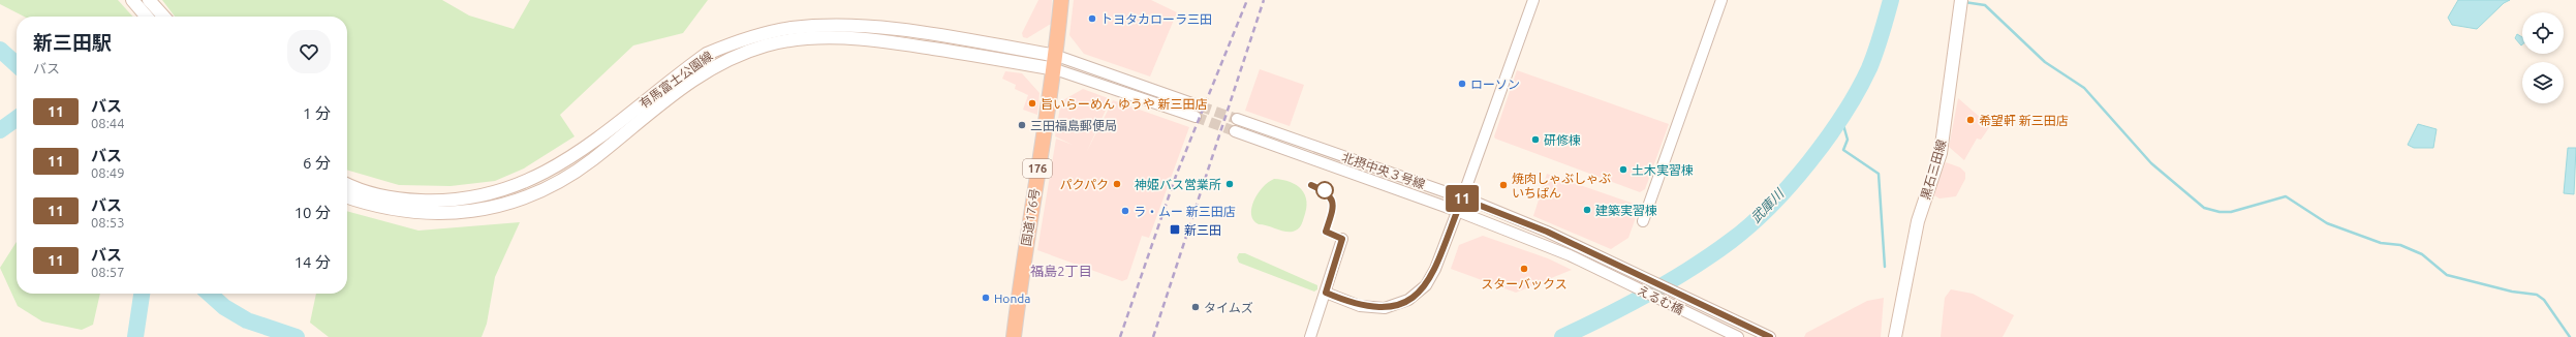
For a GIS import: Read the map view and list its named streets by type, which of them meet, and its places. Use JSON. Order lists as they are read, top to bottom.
{
  "streets": {
    "highway": ["176", "国道176号"],
    "main road": ["有馬富士公園線", "黒石三田線"],
    "street": ["北摂中央３号線", "えるむ橋"]
  },
  "crossings": [
    ["有馬富士公園線", "国道176号"],
    ["北摂中央３号線", "えるむ橋"]
  ],
  "districts": ["福島2丁目"],
  "water": ["武庫川"],
  "places": {
    "other": [
      "トヨタカローラ三田",
      "ローソン",
      "旨いらーめん ゆうや 新三田店",
      "希望軒 新三田店",
      "三田福島郵便局",
      "研修棟",
      "土木実習棟",
      "パクパク",
      "神姫バス営業所",
      "焼肉しゃぶしゃぶ いちばん",
      "建築実習棟",
      "ラ・ムー 新三田店",
      "スターバックス",
      "Honda",
      "タイムズ"
    ],
    "transit": ["新三田"]
  },
  "lines": ["bus line 11"],
  "page": {
    "on_map": "11",
    "heading": ["新三田駅", "バス"],
    "list": [
      {
        "mark": "11",
        "name": "バス",
        "note": "08:44",
        "value": "1 分"
      },
      {
        "mark": "11",
        "name": "バス",
        "note": "08:49",
        "value": "6 分"
      },
      {
        "mark": "11",
        "name": "バス",
        "note": "08:53",
        "value": "10 分"
      },
      {
        "mark": "11",
        "name": "バス",
        "note": "08:57",
        "value": "14 分"
      }
    ]
  }
}
